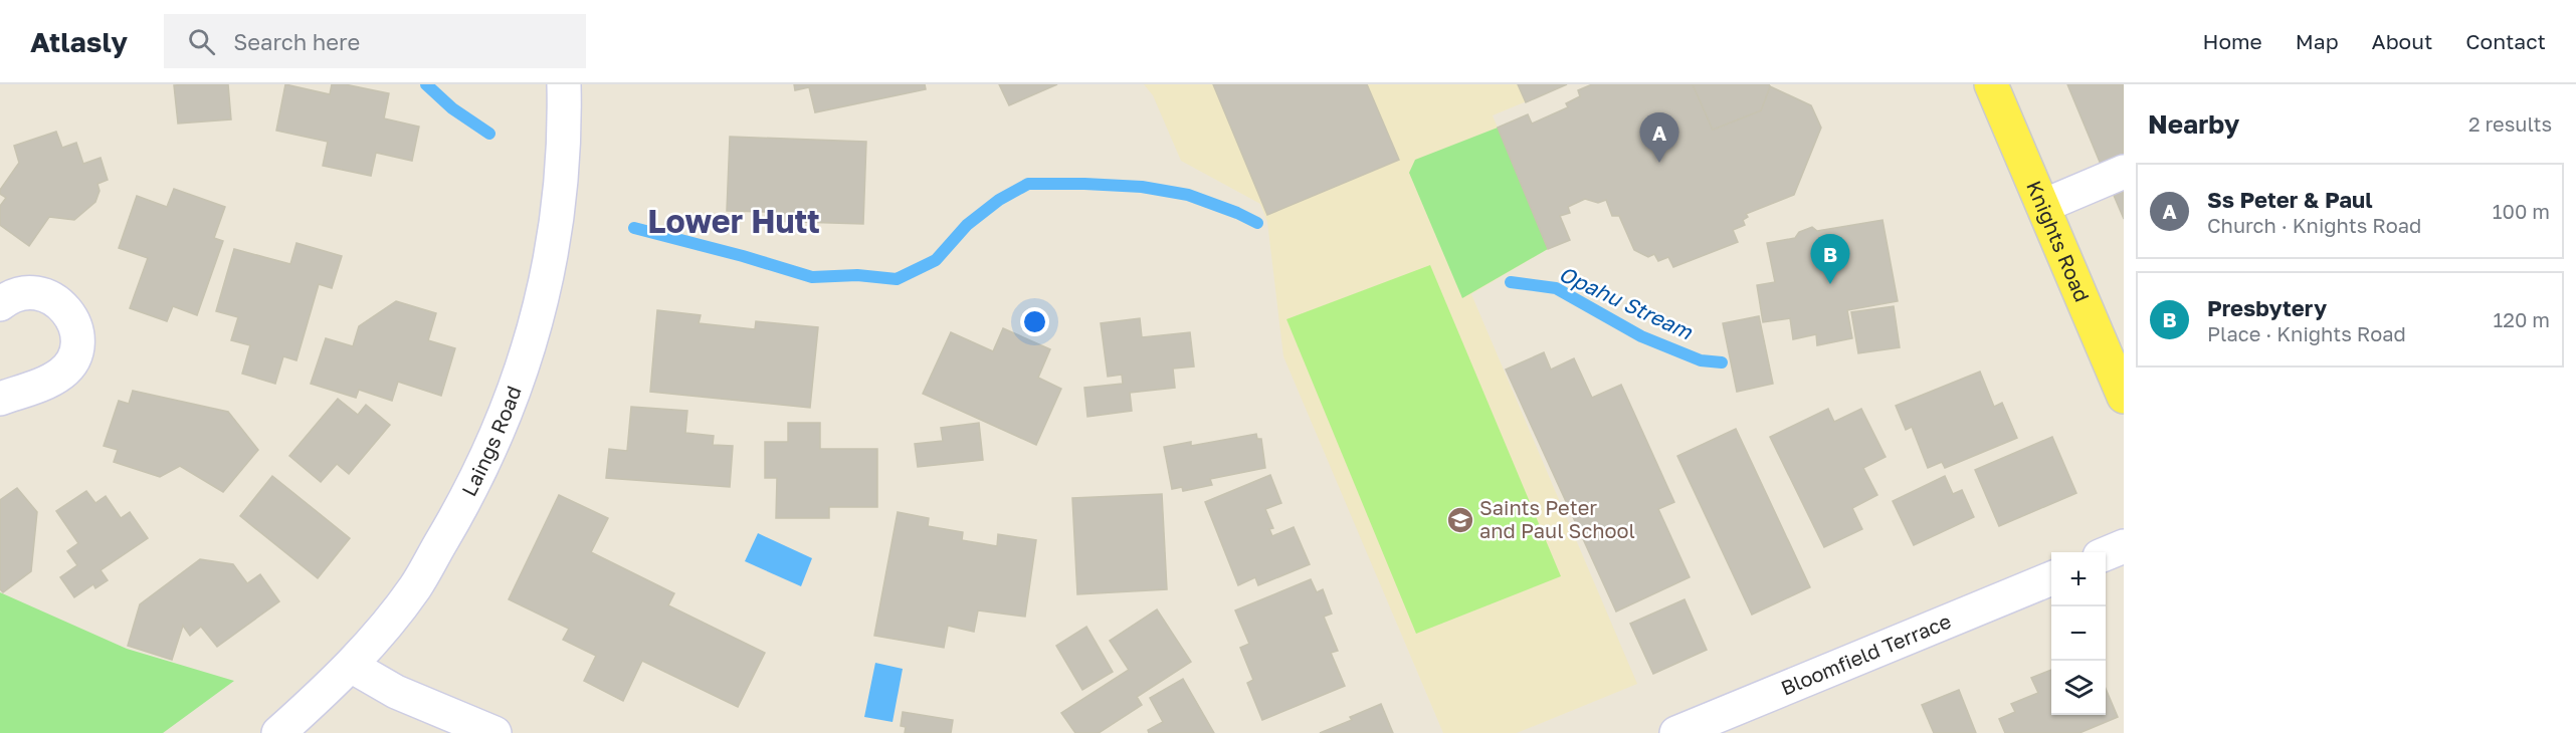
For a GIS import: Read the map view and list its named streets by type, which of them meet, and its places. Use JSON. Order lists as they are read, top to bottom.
{
  "streets": {
    "main road": ["Knights Road"],
    "street": ["Laings Road", "Bloomfield Terrace"]
  },
  "districts": ["Lower Hutt"],
  "water": ["Opahu Stream"],
  "places": {
    "school or university": ["Saints Peter and Paul School"]
  },
  "page": {
    "header": "Atlasly",
    "search": "Search here",
    "nav": [
      "Home",
      "Map",
      "About",
      "Contact"
    ],
    "heading": ["Nearby", "2 results"],
    "pins": ["A", "B"],
    "list": [
      {
        "mark": "A",
        "name": "Ss Peter & Paul",
        "note": "Church · Knights Road",
        "value": "100 m"
      },
      {
        "mark": "B",
        "name": "Presbytery",
        "note": "Place · Knights Road",
        "value": "120 m"
      }
    ],
    "map_buttons": ["+", "−"]
  }
}
